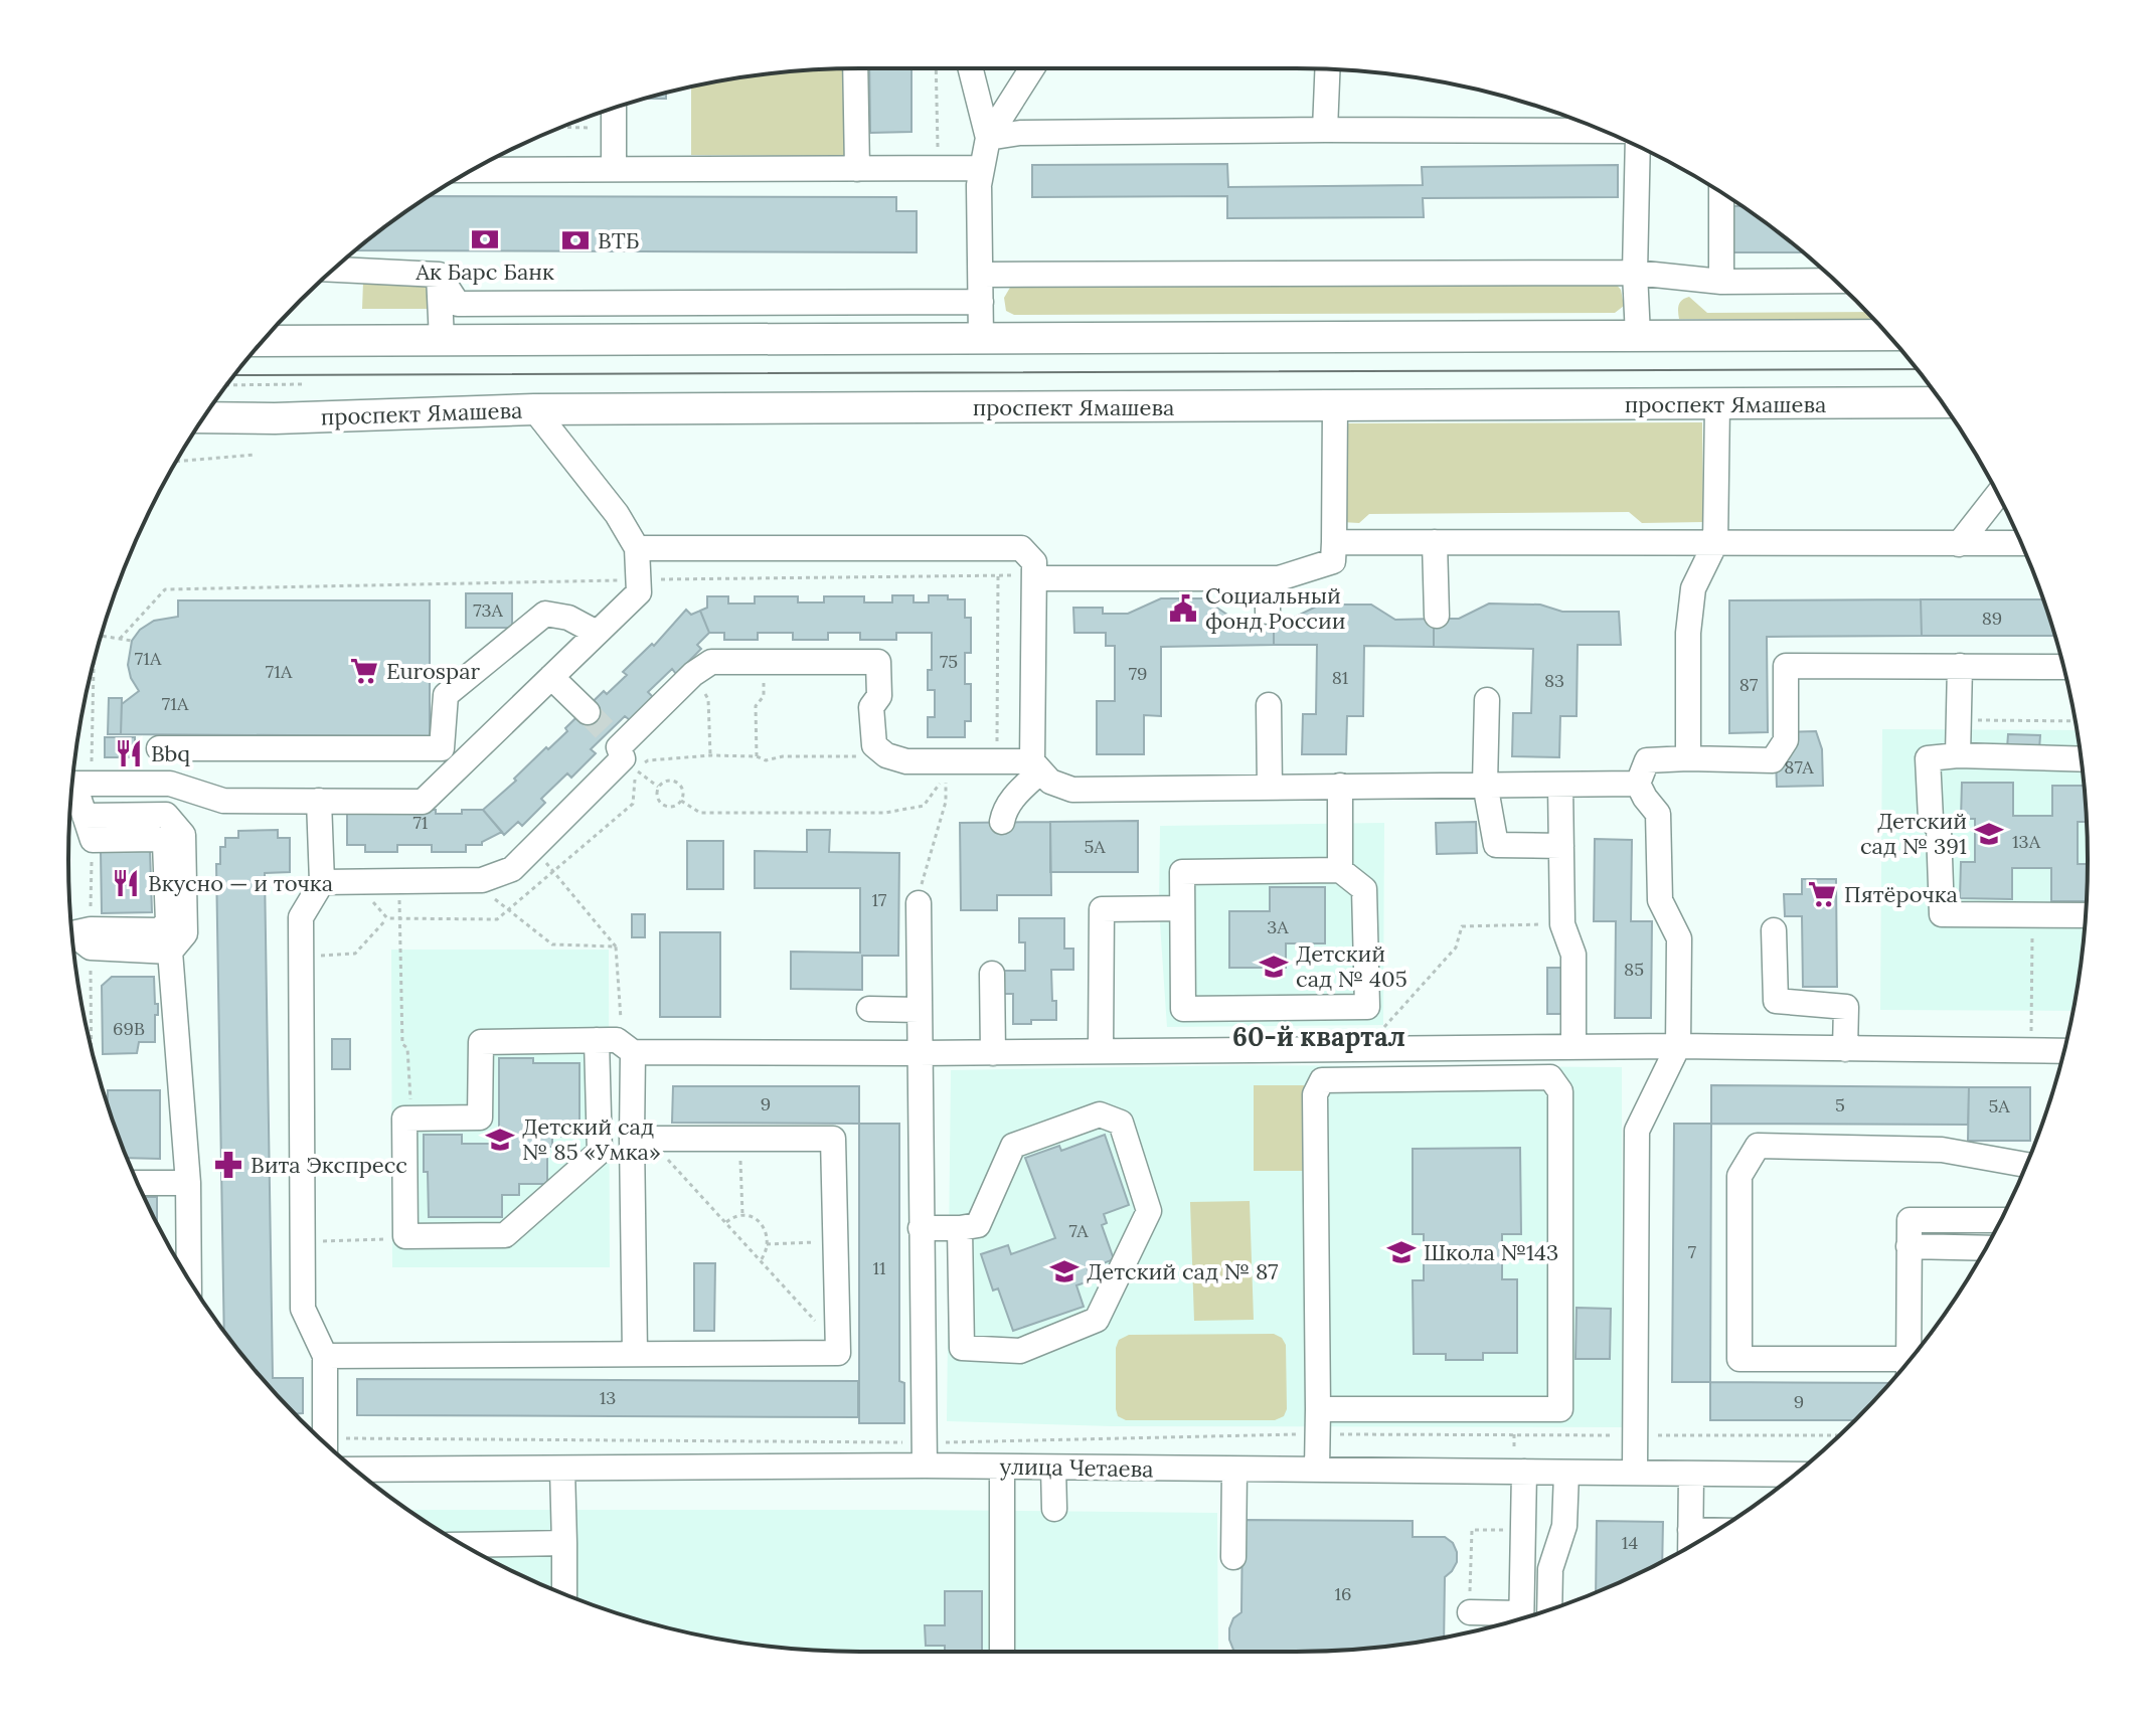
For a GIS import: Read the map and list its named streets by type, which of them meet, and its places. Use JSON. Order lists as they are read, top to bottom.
{
  "streets": {
    "main road": ["проспект Ямашева"],
    "street": ["улица Четаева"]
  },
  "districts": ["60-й квартал"],
  "places": {
    "bank": ["Ак Барс Банк", "ВТБ"],
    "public building": ["Социальный фонд России"],
    "supermarket": ["Eurospar", "Пятёрочка"],
    "restaurant": ["Bbq", "Вкусно — и точка"],
    "school or university": [
      "Детский сад № 391",
      "Детский сад № 405",
      "Детский сад № 85 «Умка»",
      "Школа №143",
      "Детский сад № 87"
    ],
    "pharmacy": ["Вита Экспресс"]
  },
  "house_numbers": [
    "73А",
    "89",
    "71А",
    "75",
    "71А",
    "79",
    "81",
    "83",
    "87",
    "71А",
    "87А",
    "71",
    "13А",
    "5А",
    "17",
    "3А",
    "85",
    "69В",
    "9",
    "5",
    "5А",
    "7А",
    "7",
    "11",
    "13",
    "9",
    "14",
    "16"
  ]
}
